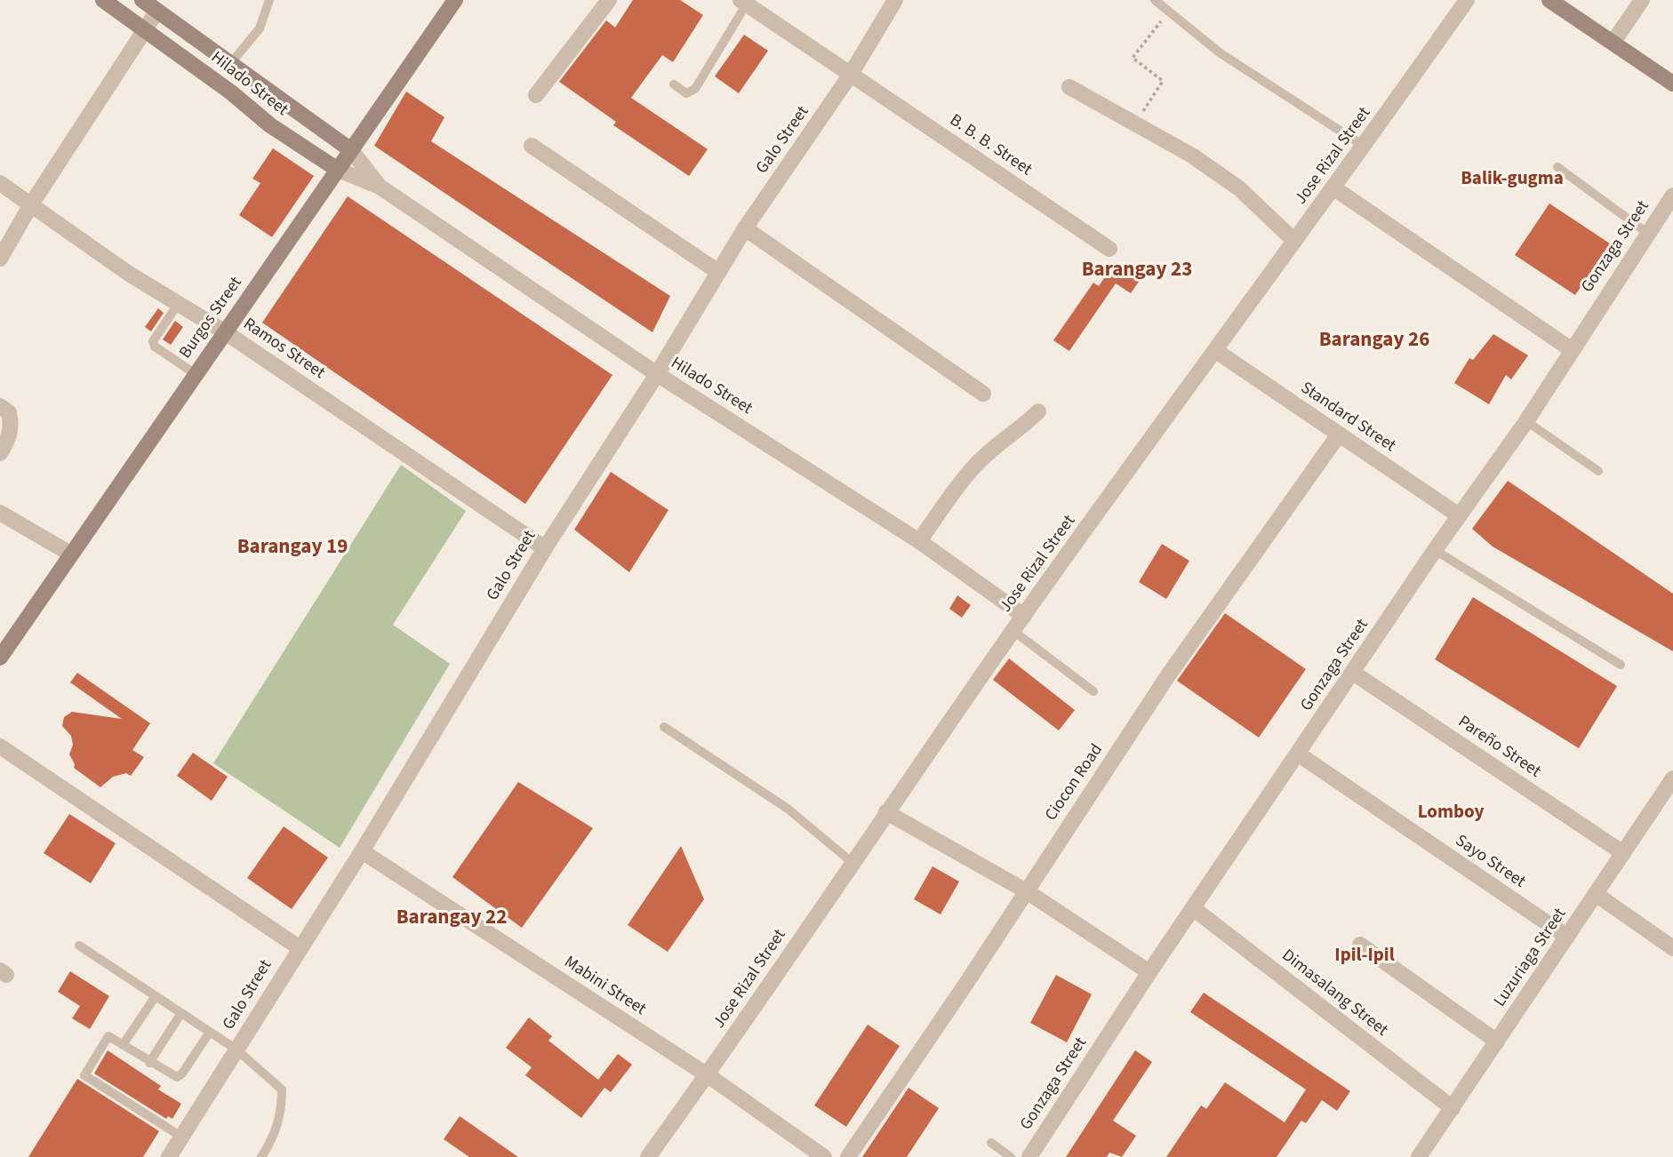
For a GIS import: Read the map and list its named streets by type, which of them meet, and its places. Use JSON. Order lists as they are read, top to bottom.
{
  "streets": {
    "main road": ["Hilado Street", "Burgos Street"],
    "street": [
      "Galo Street",
      "B. B. B. Street",
      "Jose Rizal Street",
      "Gonzaga Street",
      "Ramos Street",
      "Standard Street",
      "Pareño Street",
      "Ciocon Road",
      "Sayo Street",
      "Luzuriaga Street",
      "Mabini Street",
      "Dimasalang Street"
    ]
  },
  "crossings": [
    ["Hilado Street", "Galo Street"],
    ["Hilado Street", "Jose Rizal Street"],
    ["Hilado Street", "Burgos Street"],
    ["Galo Street", "B. B. B. Street"],
    ["Galo Street", "Ramos Street"],
    ["Galo Street", "Mabini Street"],
    ["Jose Rizal Street", "Standard Street"],
    ["Jose Rizal Street", "Mabini Street"],
    ["Gonzaga Street", "Standard Street"],
    ["Gonzaga Street", "Pareño Street"],
    ["Gonzaga Street", "Sayo Street"],
    ["Gonzaga Street", "Dimasalang Street"],
    ["Burgos Street", "Ramos Street"],
    ["Standard Street", "Ciocon Road"],
    ["Pareño Street", "Luzuriaga Street"],
    ["Sayo Street", "Luzuriaga Street"],
    ["Luzuriaga Street", "Dimasalang Street"]
  ],
  "districts": [
    "Balik-gugma",
    "Barangay 23",
    "Barangay 26",
    "Barangay 19",
    "Lomboy",
    "Barangay 22",
    "Ipil-Ipil"
  ]
}
